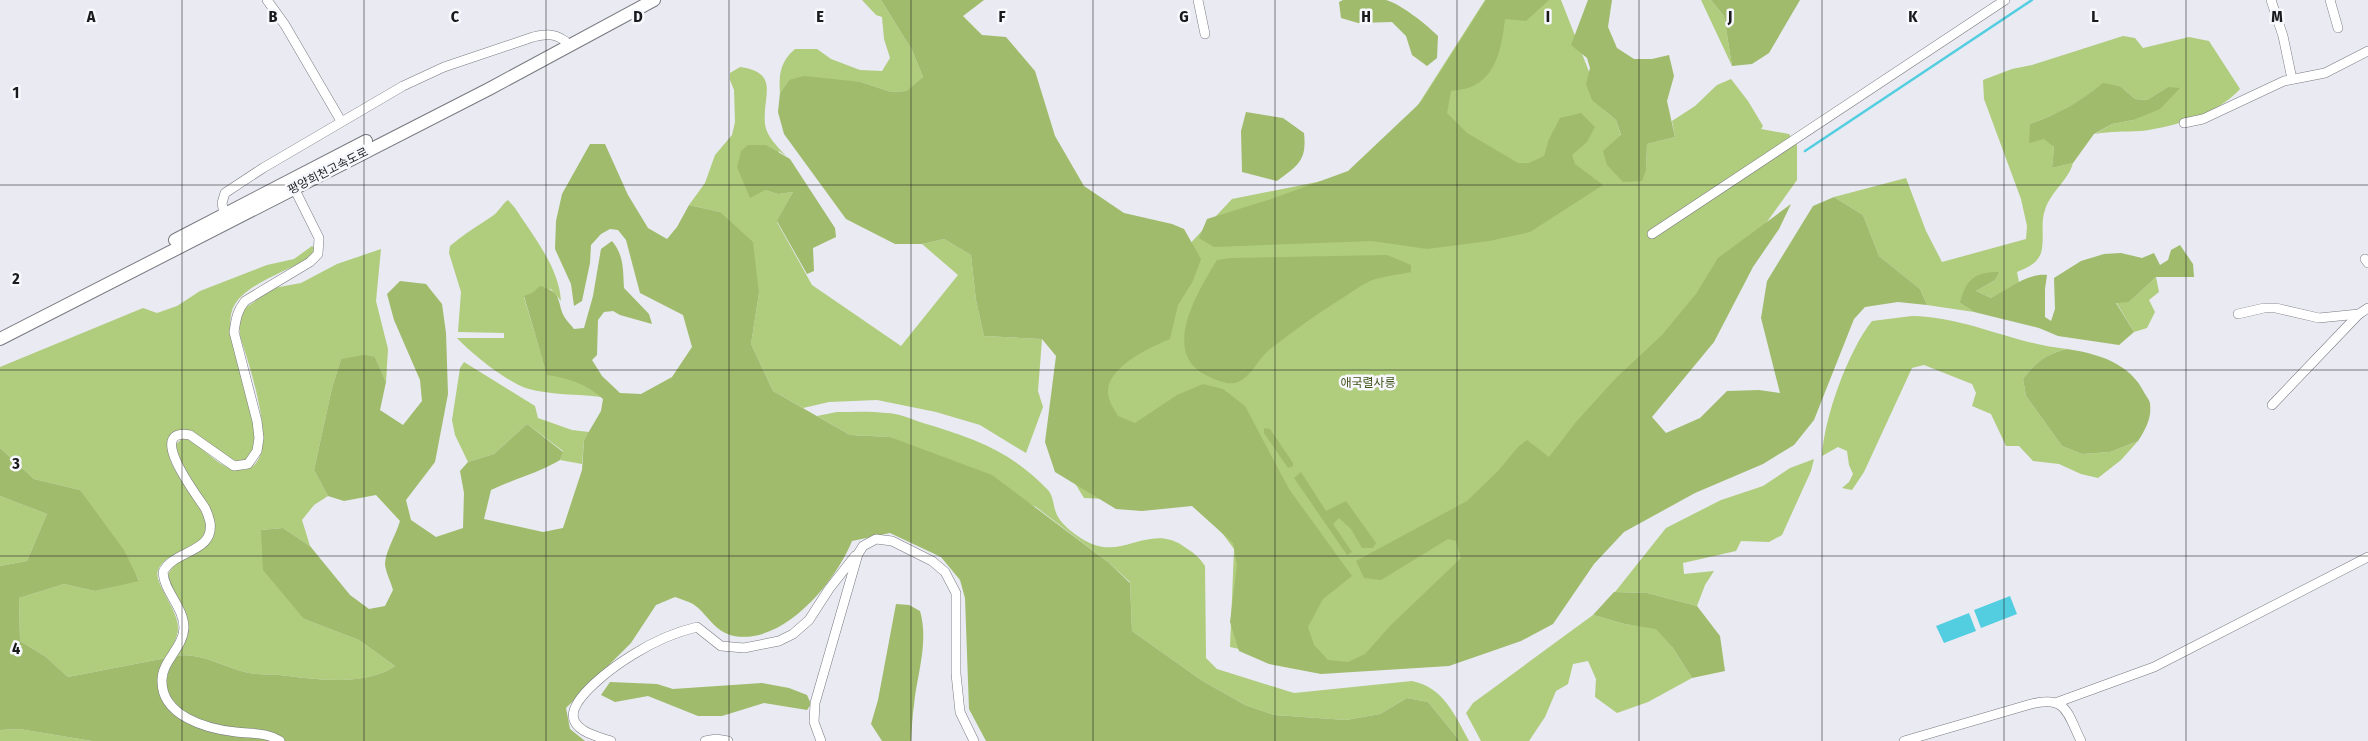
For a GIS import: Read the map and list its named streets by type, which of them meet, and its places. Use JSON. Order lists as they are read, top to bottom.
{
  "streets": {
    "highway": ["평양희천고속도로"]
  },
  "parks": ["애국렬사릉"],
  "grid": {
    "columns": [
      "A",
      "B",
      "C",
      "D",
      "E",
      "F",
      "G",
      "H",
      "I",
      "J",
      "K",
      "L",
      "M"
    ],
    "rows": [
      "1",
      "2",
      "3",
      "4"
    ]
  }
}
